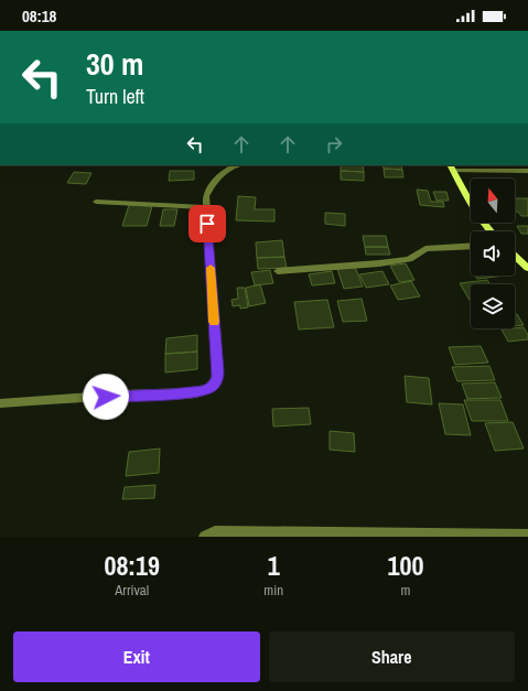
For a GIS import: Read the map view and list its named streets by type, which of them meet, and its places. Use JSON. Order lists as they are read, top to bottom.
{
  "north": "top",
  "page": {
    "status": "08:18",
    "turn": ["30 m", "Turn left"],
    "eta": [
      "08:19",
      "Arrival",
      "1",
      "min",
      "100",
      "m"
    ],
    "buttons": ["Exit", "Share"]
  }
}
